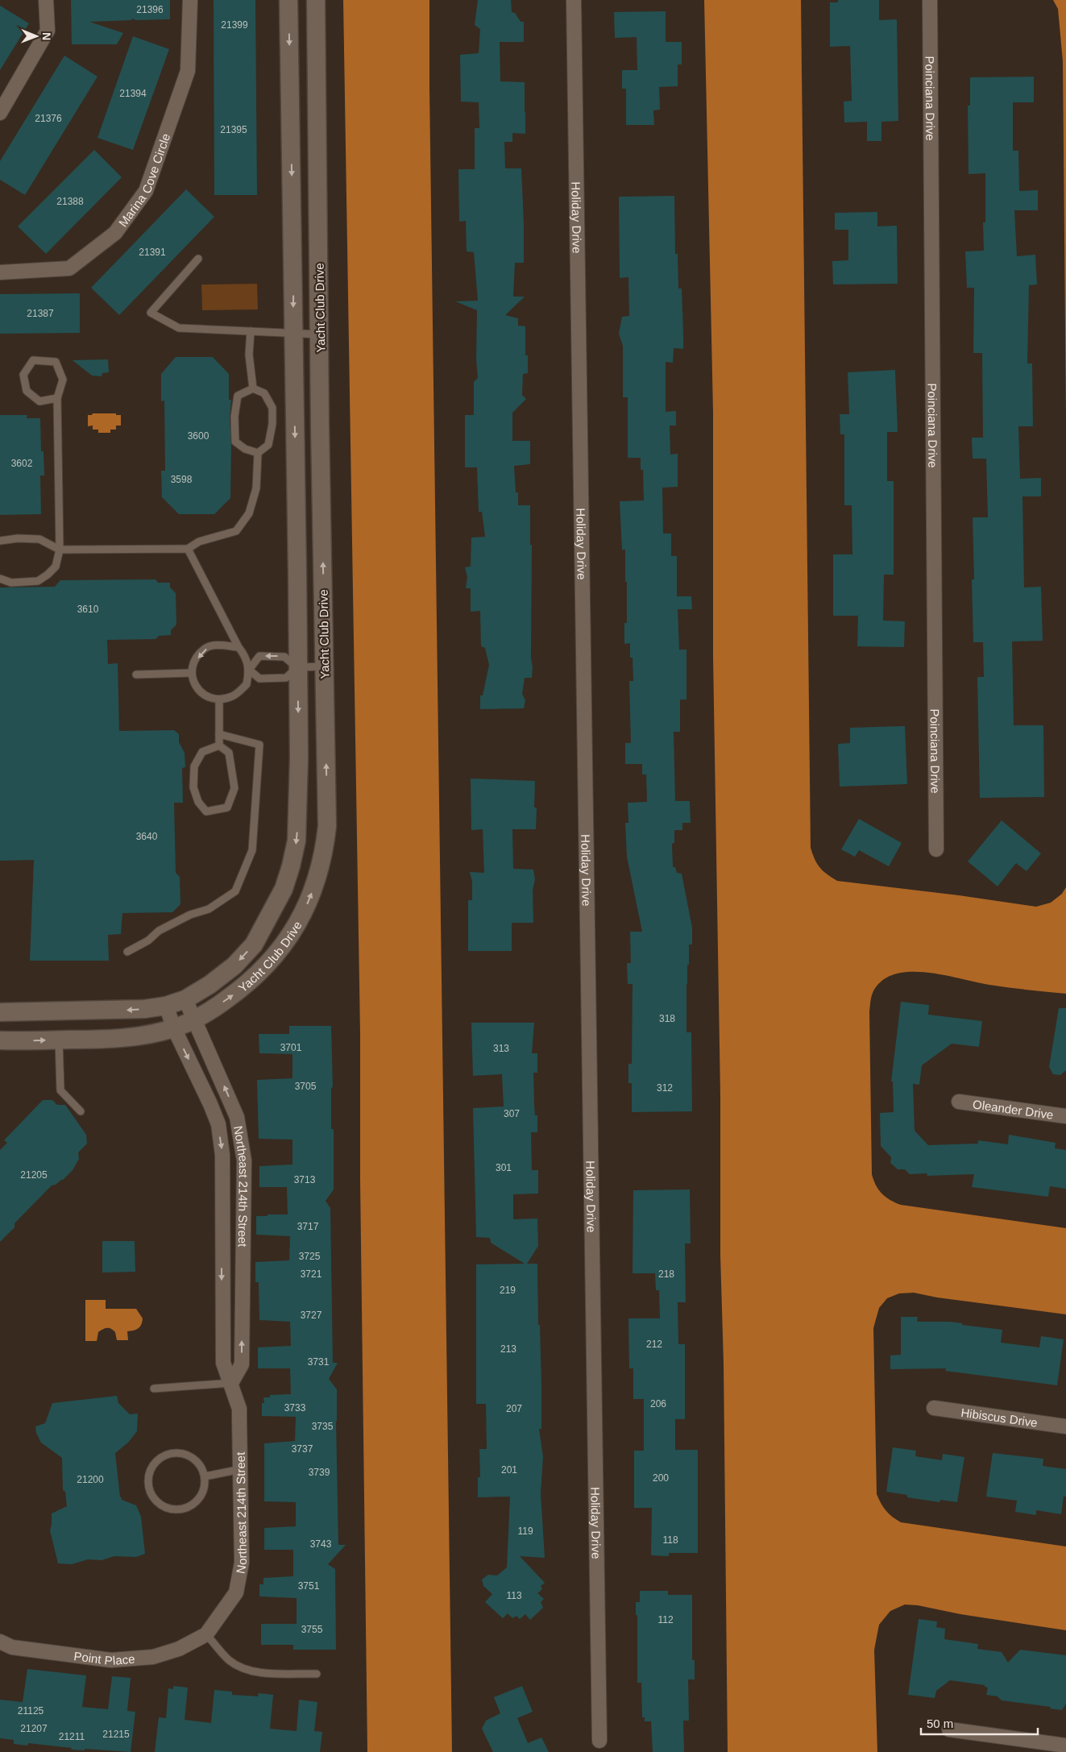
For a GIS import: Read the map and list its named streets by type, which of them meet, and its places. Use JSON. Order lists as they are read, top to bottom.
{
  "streets": {
    "street": [
      "Poinciana Drive",
      "Marina Cove Circle",
      "Holiday Drive",
      "Yacht Club Drive",
      "Oleander Drive",
      "Northeast 214th Street",
      "Hibiscus Drive",
      "Point Place"
    ]
  },
  "crossings": [
    ["Yacht Club Drive", "Northeast 214th Street"],
    ["Northeast 214th Street", "Point Place"]
  ],
  "house_numbers": [
    "21396",
    "21399",
    "21394",
    "21376",
    "21395",
    "21388",
    "21391",
    "21387",
    "3600",
    "3602",
    "3598",
    "3610",
    "3640",
    "318",
    "3701",
    "313",
    "3705",
    "312",
    "307",
    "301",
    "21205",
    "3713",
    "3717",
    "3725",
    "3721",
    "218",
    "219",
    "3727",
    "212",
    "213",
    "3731",
    "206",
    "3733",
    "207",
    "3735",
    "3737",
    "201",
    "3739",
    "200",
    "21200",
    "119",
    "118",
    "3743",
    "3751",
    "113",
    "112",
    "3755",
    "21125",
    "21207",
    "21215",
    "21211"
  ],
  "scale_bar": "50 m",
  "north": "right"
}
